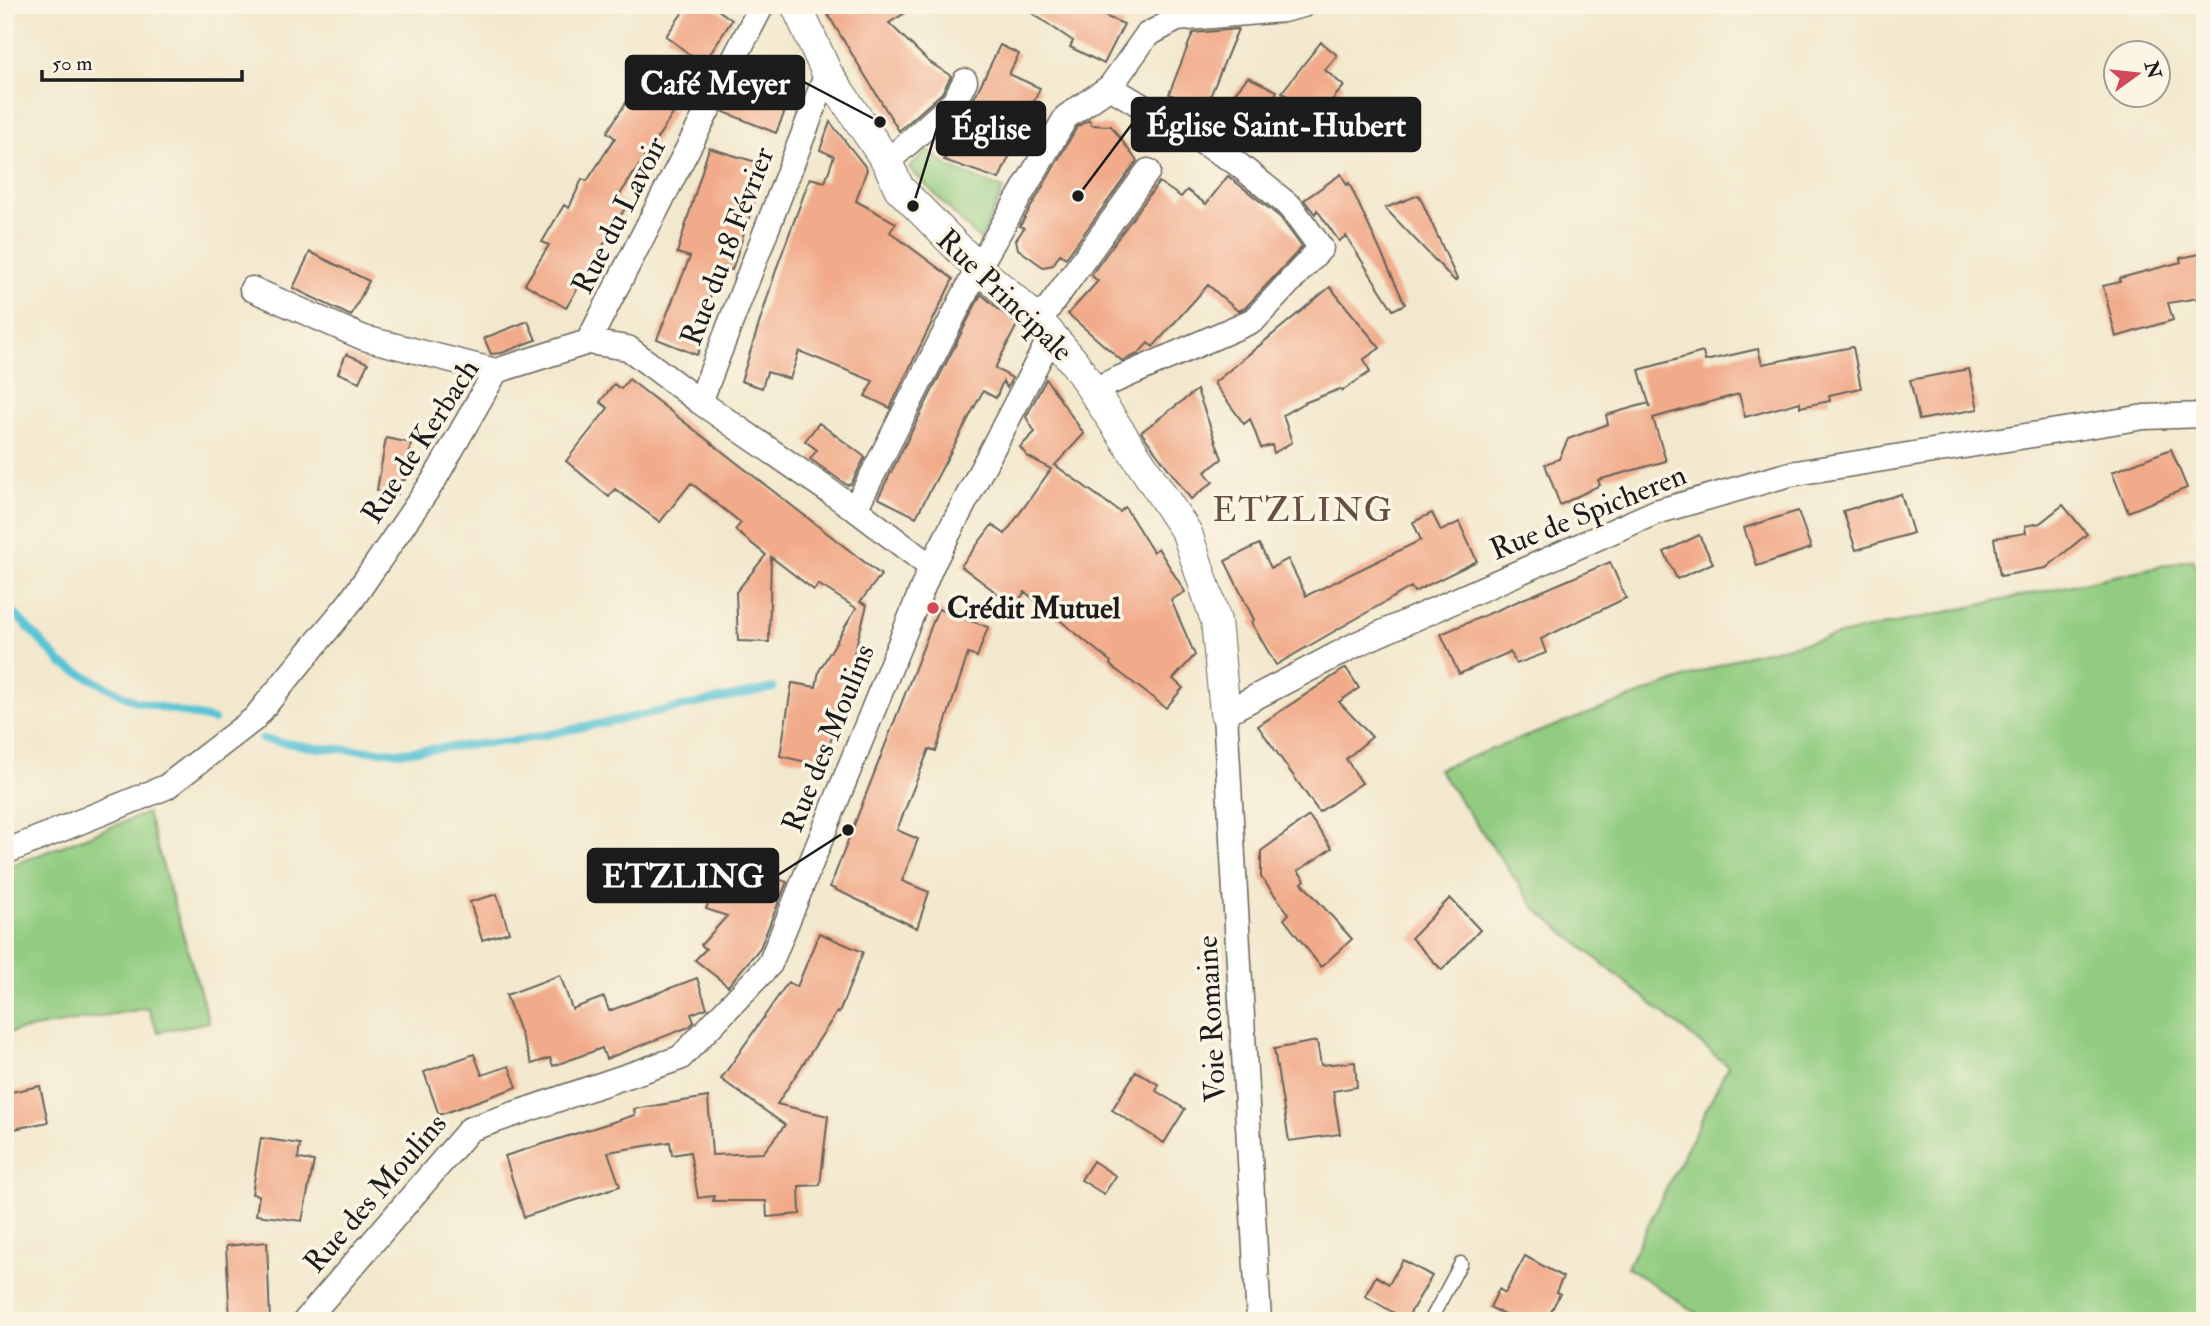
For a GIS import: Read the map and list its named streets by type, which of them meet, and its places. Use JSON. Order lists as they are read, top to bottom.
{
  "streets": {
    "street": [
      "Rue du Lavoir",
      "Rue du 18 Février",
      "Rue Principale",
      "Rue de Kerbach",
      "Rue de Spicheren",
      "Rue des Moulins",
      "Voie Romaine"
    ]
  },
  "crossings": [
    ["Rue du Lavoir", "Rue de Kerbach"],
    ["Rue du 18 Février", "Rue Principale"],
    ["Rue du 18 Février", "Rue de Kerbach"],
    ["Rue Principale", "Rue de Spicheren"],
    ["Rue Principale", "Rue des Moulins"],
    ["Rue Principale", "Voie Romaine"],
    ["Rue de Kerbach", "Rue des Moulins"],
    ["Rue de Spicheren", "Voie Romaine"]
  ],
  "districts": ["ETZLING"],
  "places": [
    "Café Meyer",
    "Église Saint-Hubert",
    "Église",
    "Crédit Mutuel",
    "ETZLING"
  ],
  "scale_bar": "50 m",
  "north": "right"
}
